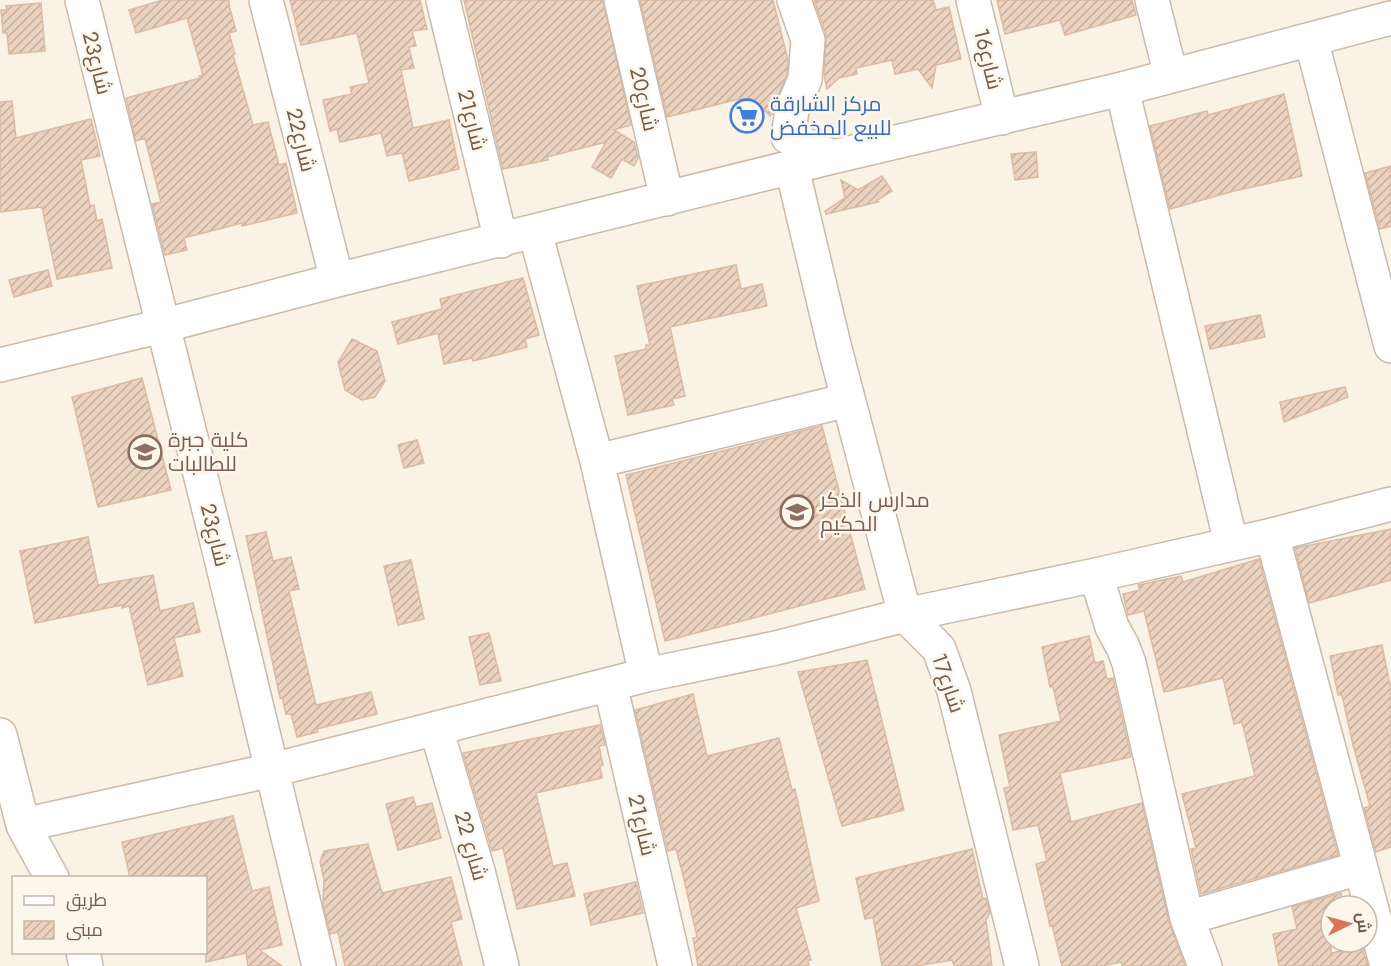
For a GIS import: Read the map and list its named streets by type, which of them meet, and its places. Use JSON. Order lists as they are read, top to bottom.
{
  "streets": {
    "street": [
      "شارع16",
      "شارع23",
      "شارع20",
      "شارع21",
      "شارع22",
      "شارع17",
      "شارع 22"
    ]
  },
  "places": {
    "supermarket": ["مركز الشارقة للبيع المخفض"],
    "school or university": ["كلية جبرة للطالبات", "مدارس الذكر الحكيم"]
  },
  "legend": ["طريق", "مبنى"],
  "north": "right"
}
